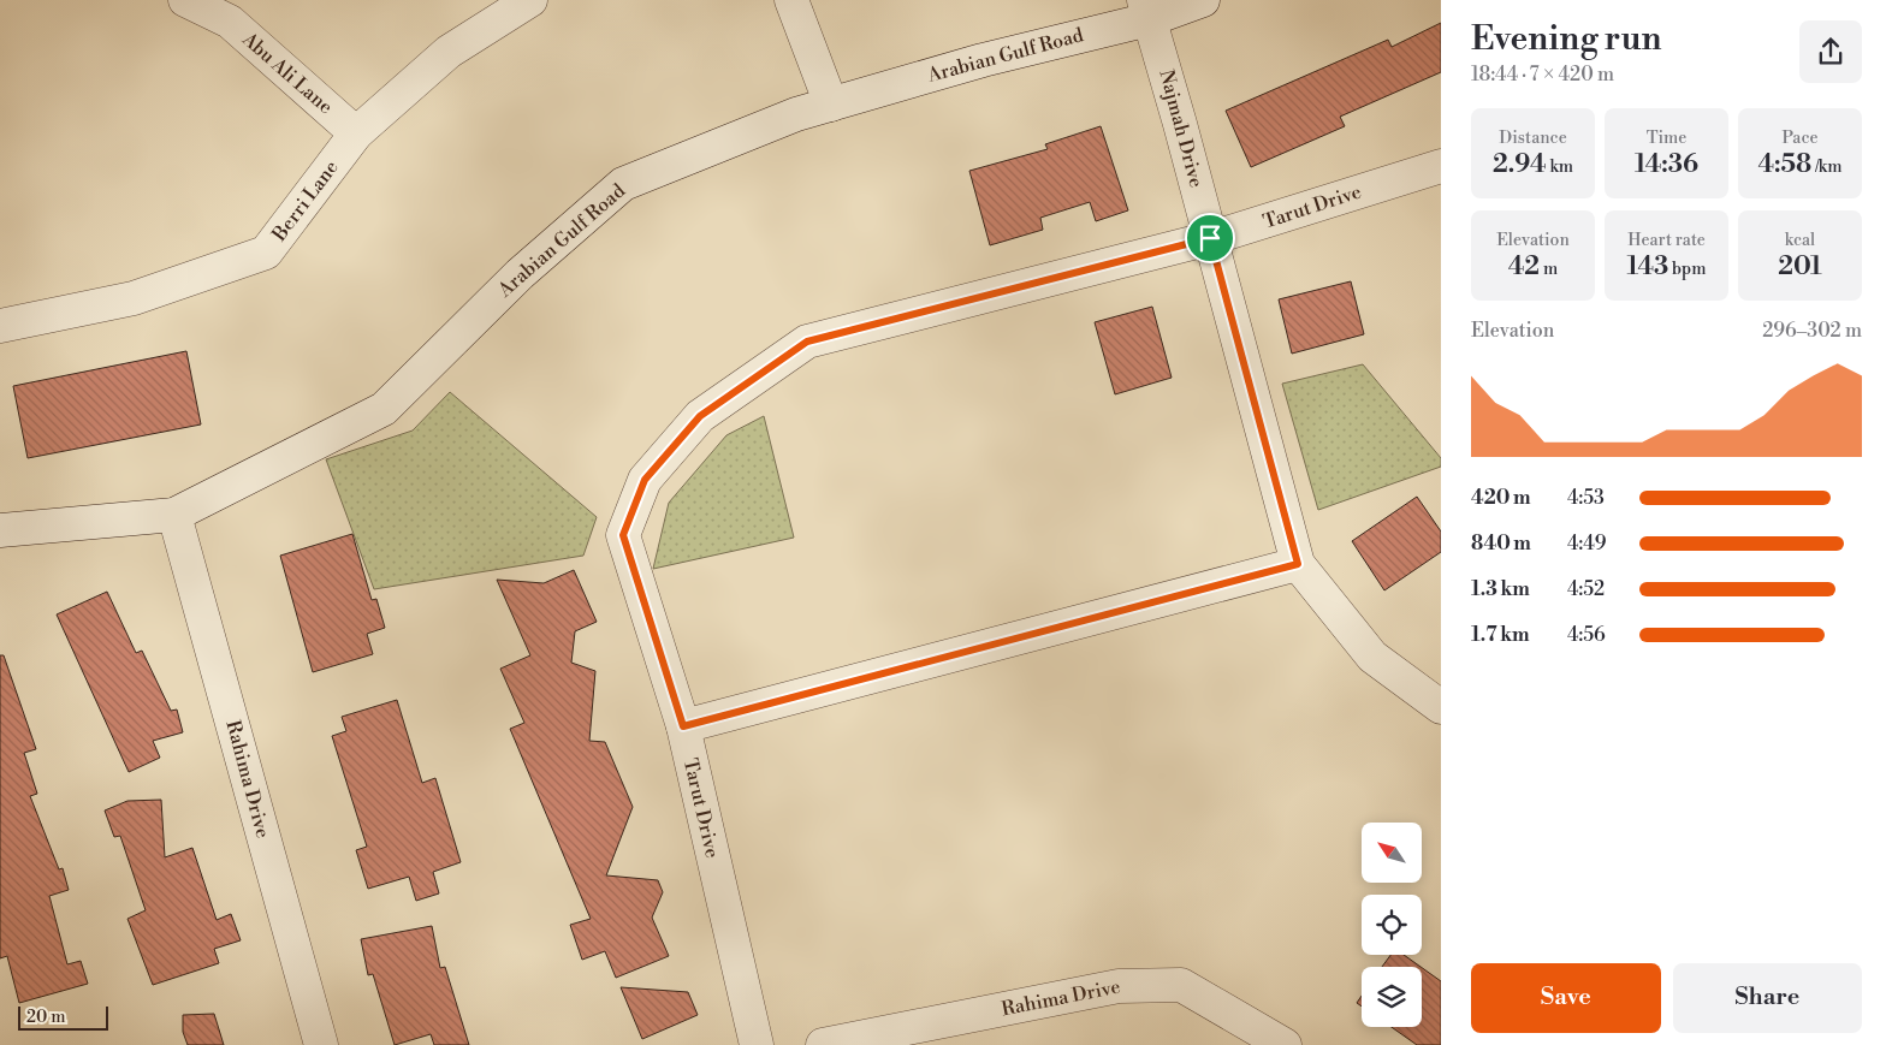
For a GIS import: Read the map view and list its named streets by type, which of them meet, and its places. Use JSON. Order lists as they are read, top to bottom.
{
  "streets": {
    "street": [
      "Arabian Gulf Road",
      "Abu Ali Lane",
      "Najmah Drive",
      "Berri Lane",
      "Tarut Drive",
      "Rahima Drive"
    ]
  },
  "crossings": [
    ["Arabian Gulf Road", "Najmah Drive"],
    ["Arabian Gulf Road", "Rahima Drive"],
    ["Abu Ali Lane", "Berri Lane"],
    ["Najmah Drive", "Tarut Drive"]
  ],
  "scale_bar": "20 m",
  "north": "top left",
  "page": {
    "heading": ["Evening run", "18:44 · 7 × 420 m"],
    "stats": [
      ["Distance", "2.94 km"],
      ["Time", "14:36"],
      ["Pace", "4:58 /km"],
      ["Elevation", "42 m"],
      ["Heart rate", "143 bpm"],
      ["kcal", "201"]
    ],
    "chart": ["Elevation", "296–302 m"],
    "list": [
      {
        "name": "420 m",
        "note": "4:53"
      },
      {
        "name": "840 m",
        "note": "4:49"
      },
      {
        "name": "1.3 km",
        "note": "4:52"
      },
      {
        "name": "1.7 km",
        "note": "4:56"
      }
    ],
    "buttons": ["Save", "Share"],
    "scale": "20 m"
  }
}
